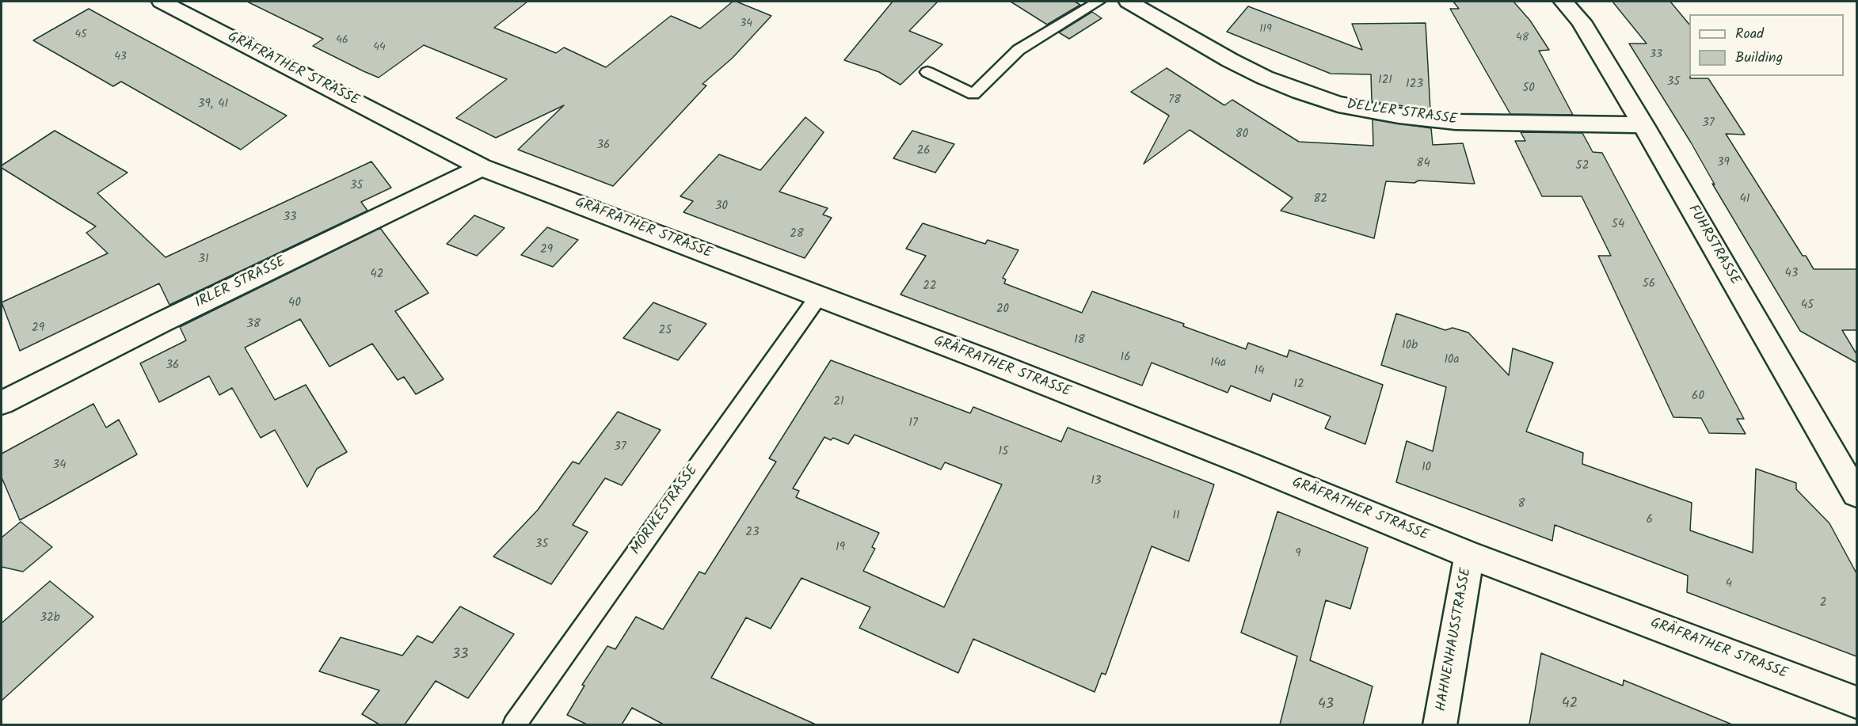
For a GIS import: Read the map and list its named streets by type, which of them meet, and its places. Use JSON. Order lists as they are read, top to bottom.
{
  "streets": {
    "street": [
      "GRÄFRATHER STRASSE",
      "DELLER STRASSE",
      "FUHRSTRASSE",
      "IRLER STRASSE",
      "HAHNENHAUSSTRASSE"
    ],
    "lane": ["MÖRIKESTRASSE"]
  },
  "crossings": [
    ["GRÄFRATHER STRASSE", "IRLER STRASSE"],
    ["GRÄFRATHER STRASSE", "MÖRIKESTRASSE"],
    ["GRÄFRATHER STRASSE", "HAHNENHAUSSTRASSE"],
    ["DELLER STRASSE", "FUHRSTRASSE"]
  ],
  "house_numbers": [
    "34",
    "119",
    "45",
    "48",
    "46",
    "44",
    "33",
    "43",
    "121",
    "35",
    "123",
    "50",
    "78",
    "39, 41",
    "37",
    "80",
    "36",
    "26",
    "39",
    "84",
    "52",
    "35",
    "82",
    "41",
    "30",
    "33",
    "54",
    "28",
    "29",
    "31",
    "43",
    "42",
    "56",
    "22",
    "40",
    "45",
    "20",
    "38",
    "29",
    "25",
    "18",
    "10b",
    "16",
    "10a",
    "14a",
    "36",
    "14",
    "12",
    "60",
    "21",
    "17",
    "37",
    "15",
    "34",
    "10",
    "13",
    "8",
    "11",
    "6",
    "23",
    "35",
    "19",
    "9",
    "4",
    "2",
    "32b",
    "33",
    "42",
    "43"
  ],
  "legend": ["Road", "Building"]
}
